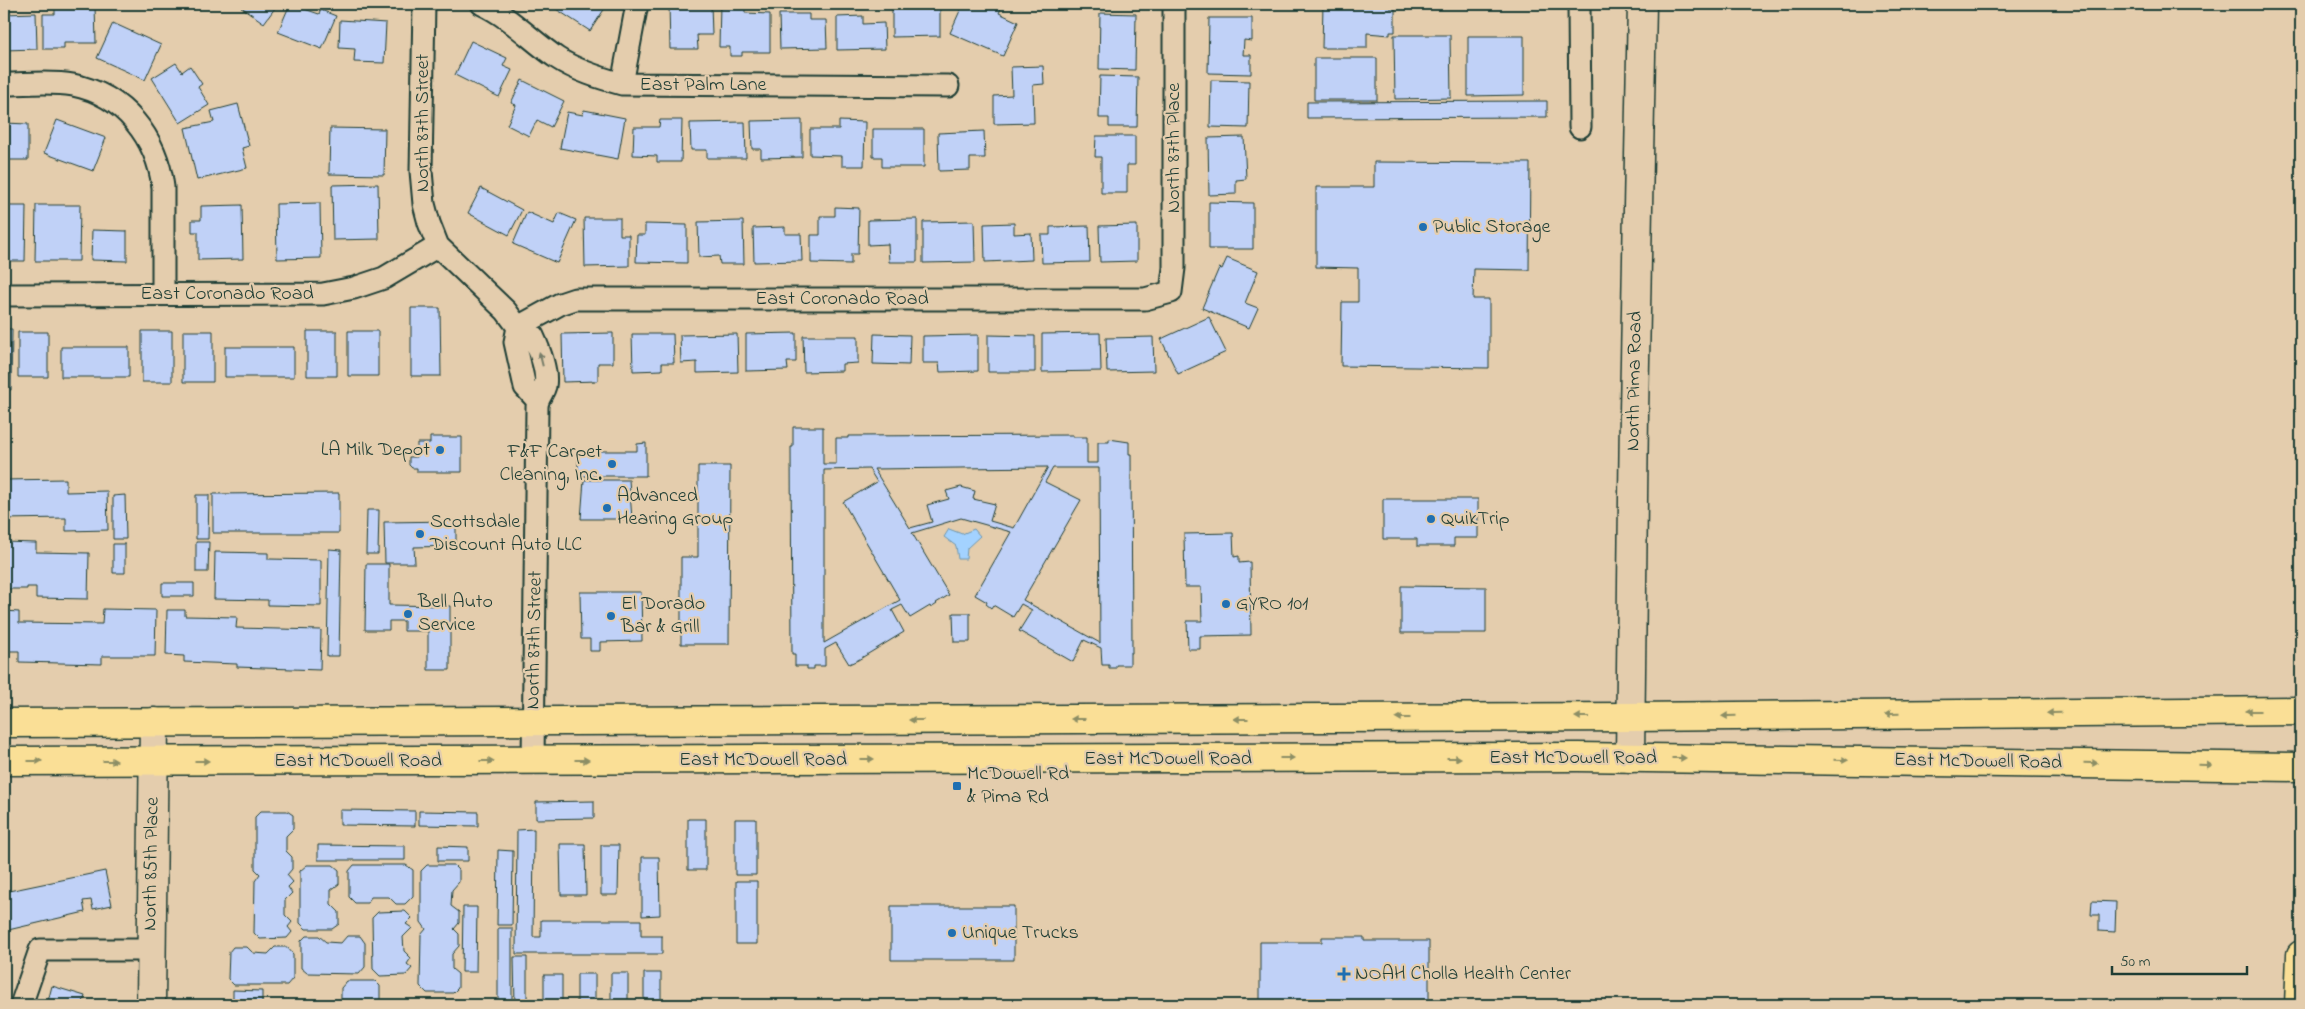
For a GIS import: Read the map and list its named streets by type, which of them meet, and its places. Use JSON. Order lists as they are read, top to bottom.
{
  "streets": {
    "main road": ["North Pima Road", "East McDowell Road", "North 85th Place"],
    "street": [
      "East Palm Lane",
      "North 87th Street",
      "North 87th Place",
      "East Coronado Road"
    ]
  },
  "crossings": [
    ["North 87th Street", "East Coronado Road"],
    ["North 87th Street", "East McDowell Road"],
    ["North 87th Place", "East Coronado Road"],
    ["North Pima Road", "East McDowell Road"],
    ["East McDowell Road", "North 85th Place"]
  ],
  "places": {
    "other": [
      "Public Storage",
      "LA Milk Depot",
      "F&F Carpet Cleaning, Inc.",
      "Advanced Hearing Group",
      "QuikTrip",
      "Scottsdale Discount Auto LLC",
      "GYRO 101",
      "Bell Auto Service",
      "El Dorado Bar & Grill",
      "Unique Trucks"
    ],
    "transit": ["McDowell Rd & Pima Rd"],
    "health": ["NOAH Cholla Health Center"]
  },
  "scale_bar": "50 m"
}
